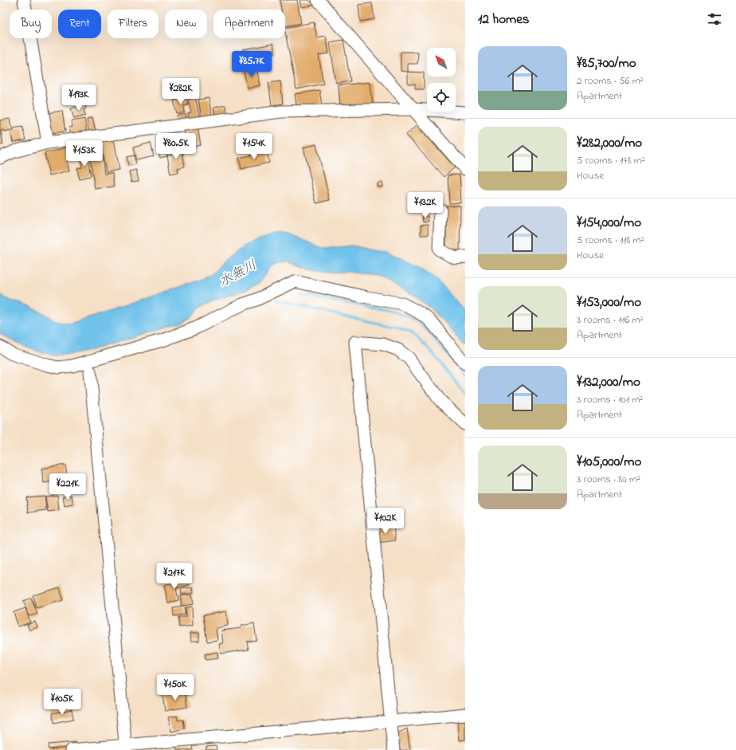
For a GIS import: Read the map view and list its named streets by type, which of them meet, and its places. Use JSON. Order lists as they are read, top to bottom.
{
  "water": ["水無川"],
  "north": "top left",
  "page": {
    "heading": "12 homes",
    "chip": [
      "Buy",
      "Rent",
      "Filters",
      "New",
      "Apartment"
    ],
    "list": [
      {
        "name": "¥85,700/mo",
        "note": "2 rooms · 56 m² · Apartment"
      },
      {
        "name": "¥282,000/mo",
        "note": "5 rooms · 178 m² · House"
      },
      {
        "name": "¥154,000/mo",
        "note": "5 rooms · 118 m² · House"
      },
      {
        "name": "¥153,000/mo",
        "note": "3 rooms · 116 m² · Apartment"
      },
      {
        "name": "¥132,000/mo",
        "note": "3 rooms · 101 m² · Apartment"
      },
      {
        "name": "¥105,000/mo",
        "note": "3 rooms · 80 m² · Apartment"
      }
    ],
    "price": [
      "¥85.7K",
      "¥282K",
      "¥193K",
      "¥80.5K",
      "¥154K",
      "¥153K",
      "¥132K",
      "¥221K",
      "¥102K",
      "¥217K",
      "¥150K",
      "¥105K"
    ]
  }
}
